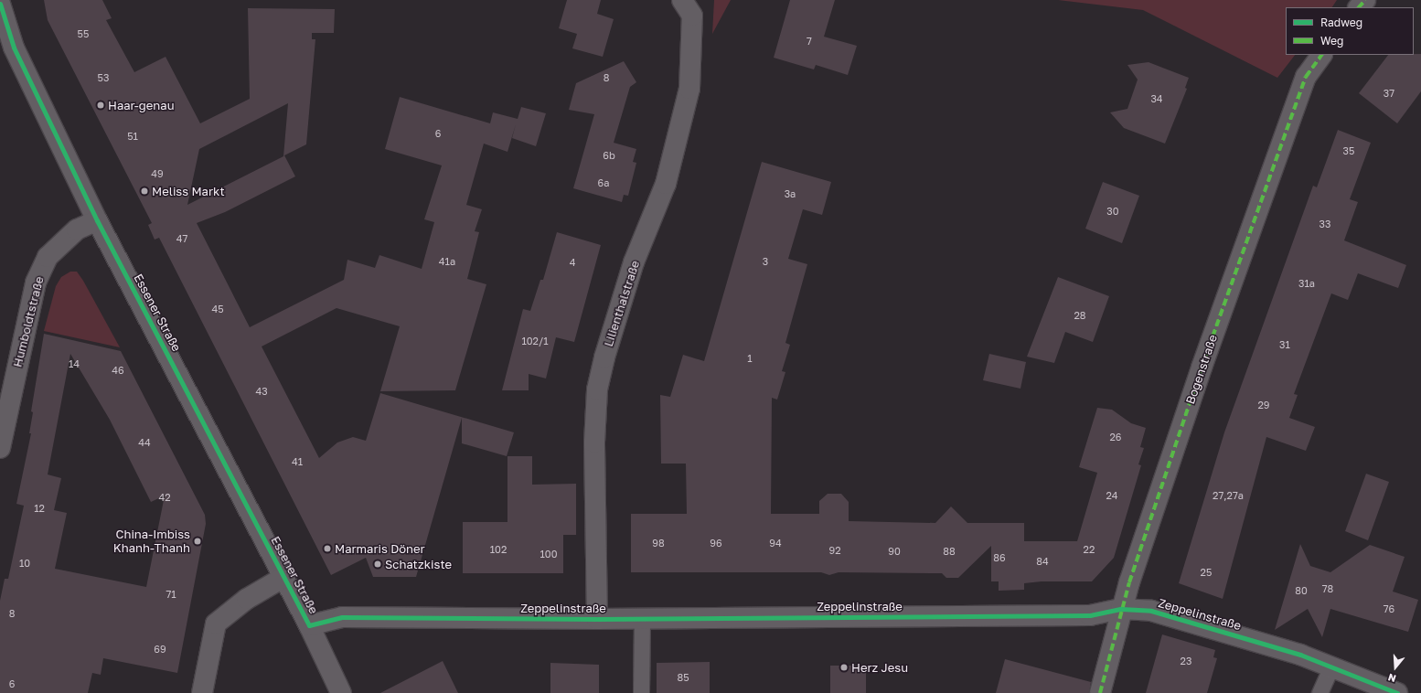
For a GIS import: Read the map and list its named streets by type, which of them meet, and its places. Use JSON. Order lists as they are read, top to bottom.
{
  "streets": {
    "street": [
      "Lilienthalstraße",
      "Essener Straße",
      "Humboldtstraße",
      "Bogenstraße",
      "Zeppelinstraße"
    ]
  },
  "crossings": [
    ["Lilienthalstraße", "Zeppelinstraße"],
    ["Essener Straße", "Humboldtstraße"],
    ["Essener Straße", "Zeppelinstraße"],
    ["Bogenstraße", "Zeppelinstraße"]
  ],
  "places": [
    "Haar-genau",
    "Meliss Markt",
    "China-Imbiss Khanh-Thanh",
    "Marmaris Döner",
    "Schatzkiste",
    "Herz Jesu"
  ],
  "house_numbers": [
    "55",
    "7",
    "53",
    "8",
    "37",
    "34",
    "6",
    "51",
    "35",
    "6b",
    "49",
    "6a",
    "3a",
    "30",
    "33",
    "47",
    "41a",
    "3",
    "4",
    "31a",
    "45",
    "28",
    "102/1",
    "31",
    "1",
    "14",
    "46",
    "43",
    "29",
    "26",
    "44",
    "41",
    "24",
    "27,27a",
    "42",
    "12",
    "98",
    "96",
    "94",
    "102",
    "22",
    "92",
    "90",
    "88",
    "100",
    "86",
    "84",
    "10",
    "25",
    "78",
    "80",
    "71",
    "76",
    "8",
    "69",
    "23",
    "85",
    "6"
  ],
  "legend": ["Radweg", "Weg"],
  "north": "bottom"
}
